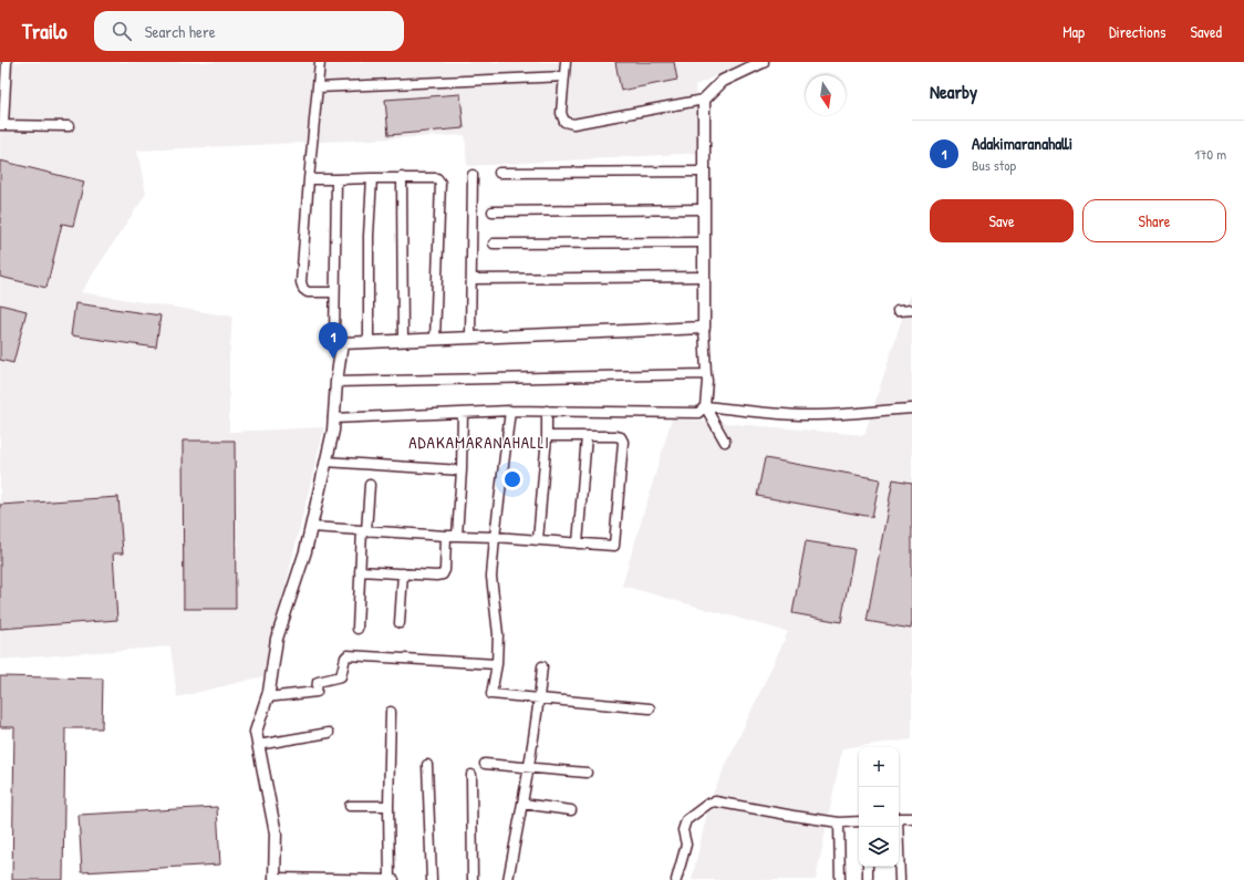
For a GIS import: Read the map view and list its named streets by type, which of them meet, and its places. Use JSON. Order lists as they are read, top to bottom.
{
  "districts": ["ADAKAMARANAHALLI"],
  "north": "bottom",
  "page": {
    "header": "Trailo",
    "search": "Search here",
    "nav": ["Map", "Directions", "Saved"],
    "heading": "Nearby",
    "list": [
      {
        "mark": "1",
        "name": "Adakimaranahalli",
        "note": "Bus stop",
        "value": "170 m"
      }
    ],
    "buttons": ["Save", "Share"],
    "pins": "1",
    "map_buttons": ["+", "−"]
  }
}
